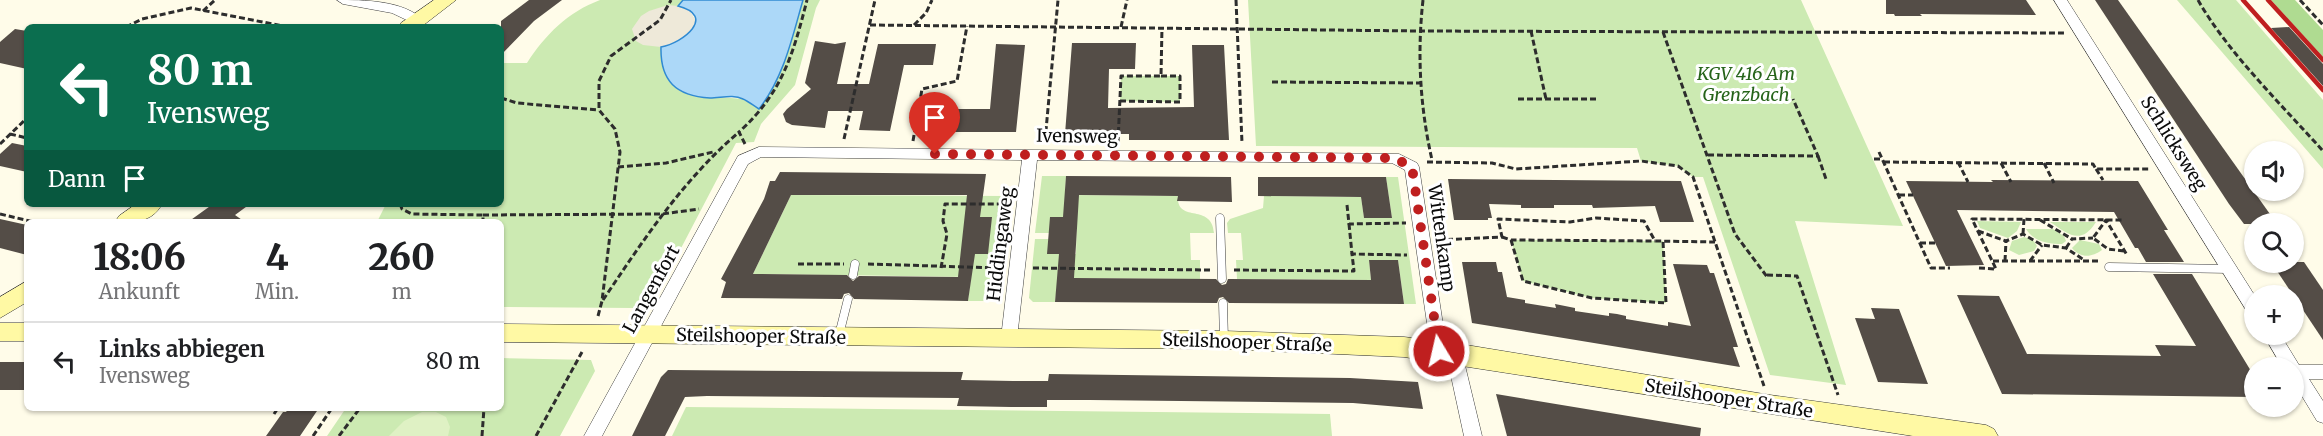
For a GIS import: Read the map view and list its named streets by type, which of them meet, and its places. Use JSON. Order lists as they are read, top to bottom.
{
  "streets": {
    "street": [
      "Ivensweg",
      "Schlicksweg",
      "Wittenkamp",
      "Hiddingaweg",
      "Langenfort",
      "Steilshooper Straße"
    ]
  },
  "crossings": [
    ["Ivensweg", "Wittenkamp"],
    ["Ivensweg", "Hiddingaweg"],
    ["Ivensweg", "Langenfort"],
    ["Wittenkamp", "Steilshooper Straße"],
    ["Hiddingaweg", "Steilshooper Straße"],
    ["Langenfort", "Steilshooper Straße"]
  ],
  "parks": ["KGV 416 Am Grenzbach"],
  "page": {
    "turn": ["80 m", "Ivensweg"],
    "map_buttons": ["+", "−"],
    "then": "Dann",
    "eta": [
      "18:06",
      "Ankunft",
      "4",
      "Min.",
      "260",
      "m"
    ],
    "list": [
      {
        "name": "Links abbiegen",
        "note": "Ivensweg",
        "value": "80 m"
      }
    ]
  }
}
